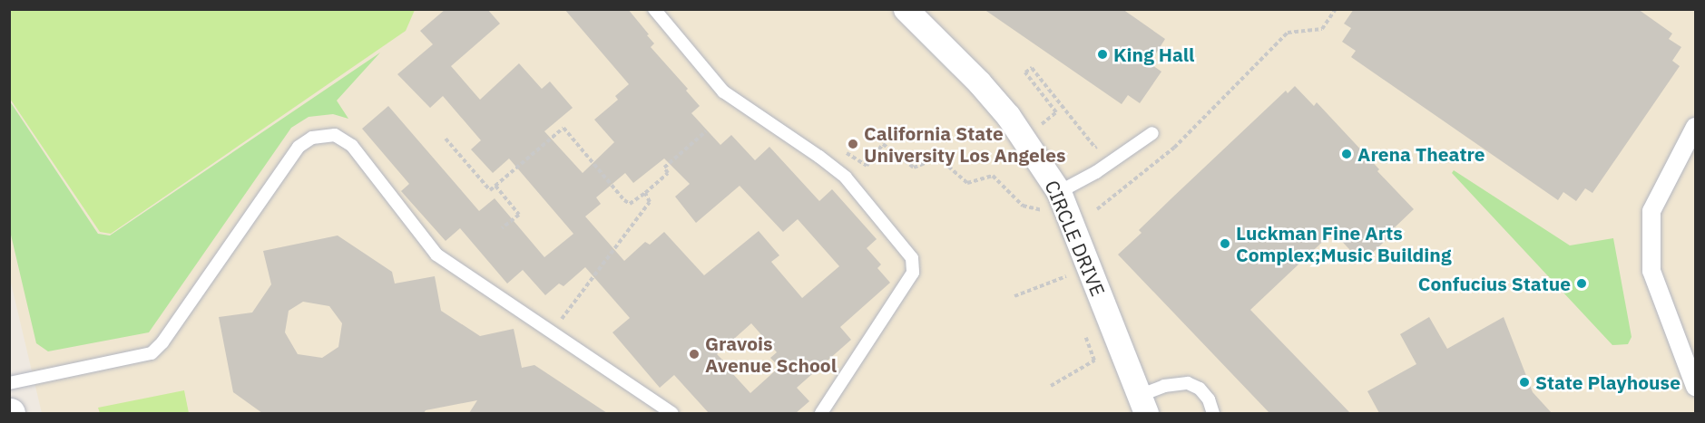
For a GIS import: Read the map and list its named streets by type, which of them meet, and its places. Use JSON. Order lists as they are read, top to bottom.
{
  "streets": {
    "street": ["CIRCLE DRIVE"]
  },
  "places": [
    "King Hall",
    "California State University Los Angeles",
    "Arena Theatre",
    "Luckman Fine Arts Complex;Music Building",
    "Confucius Statue",
    "Gravois Avenue School",
    "State Playhouse"
  ]
}
